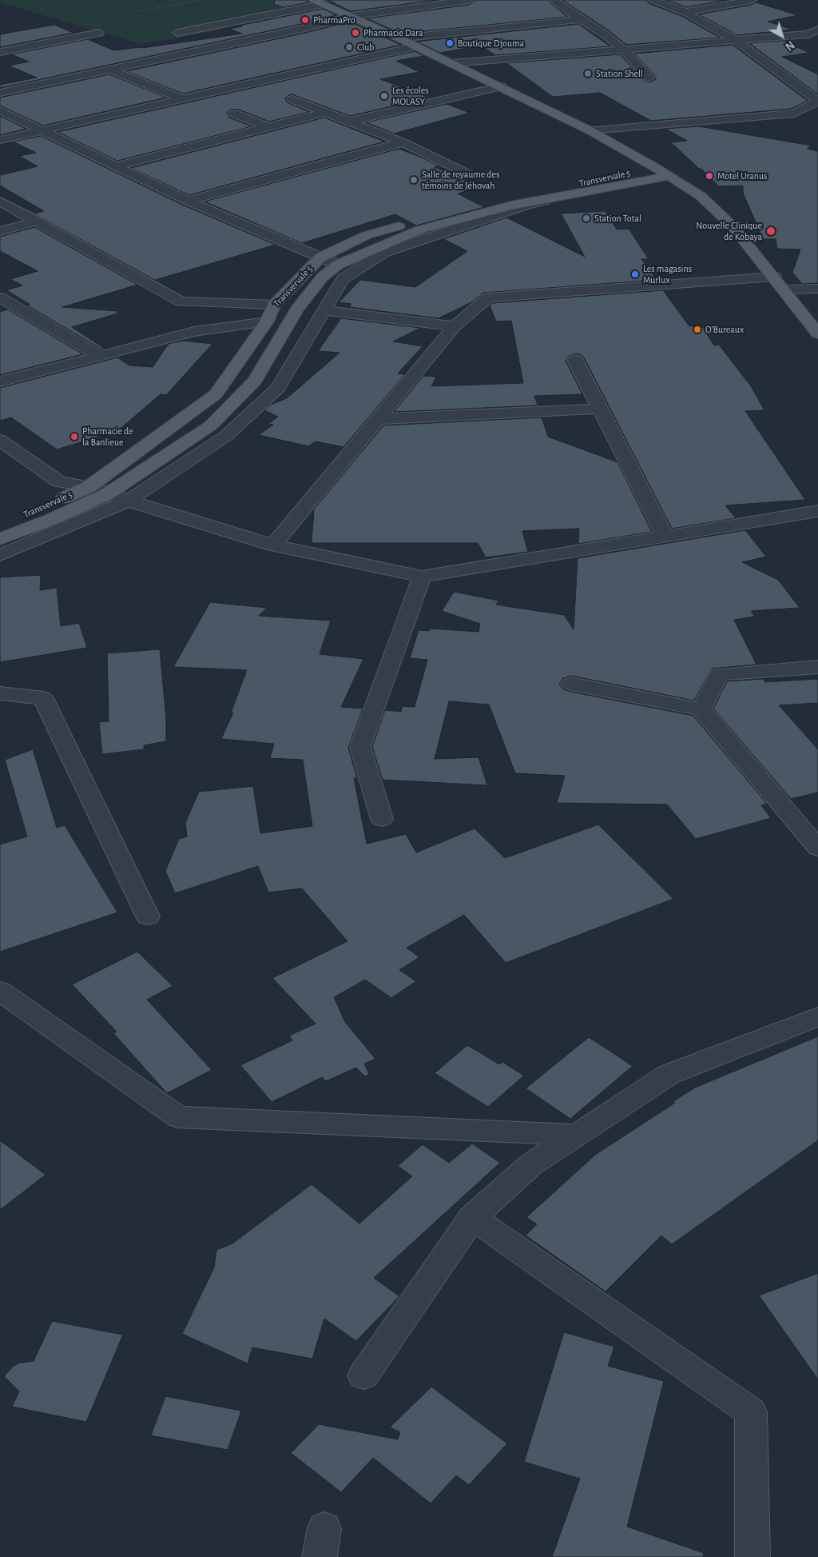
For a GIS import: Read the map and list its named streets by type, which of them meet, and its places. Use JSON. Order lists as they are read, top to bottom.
{
  "streets": {
    "main road": ["Transvervale 5"]
  },
  "places": [
    "PharmaPro",
    "Pharmacie Dara",
    "Boutique Djouma",
    "Club",
    "Station Shell",
    "Les écoles MOLASY",
    "Motel Uranus",
    "Salle de royaume des témoins de Jéhovah",
    "Station Total",
    "Nouvelle Clinique de Kobaya",
    "Les magasins Murlux",
    "O'Bureaux",
    "Pharmacie de la Banlieue"
  ],
  "north": "bottom right"
}
